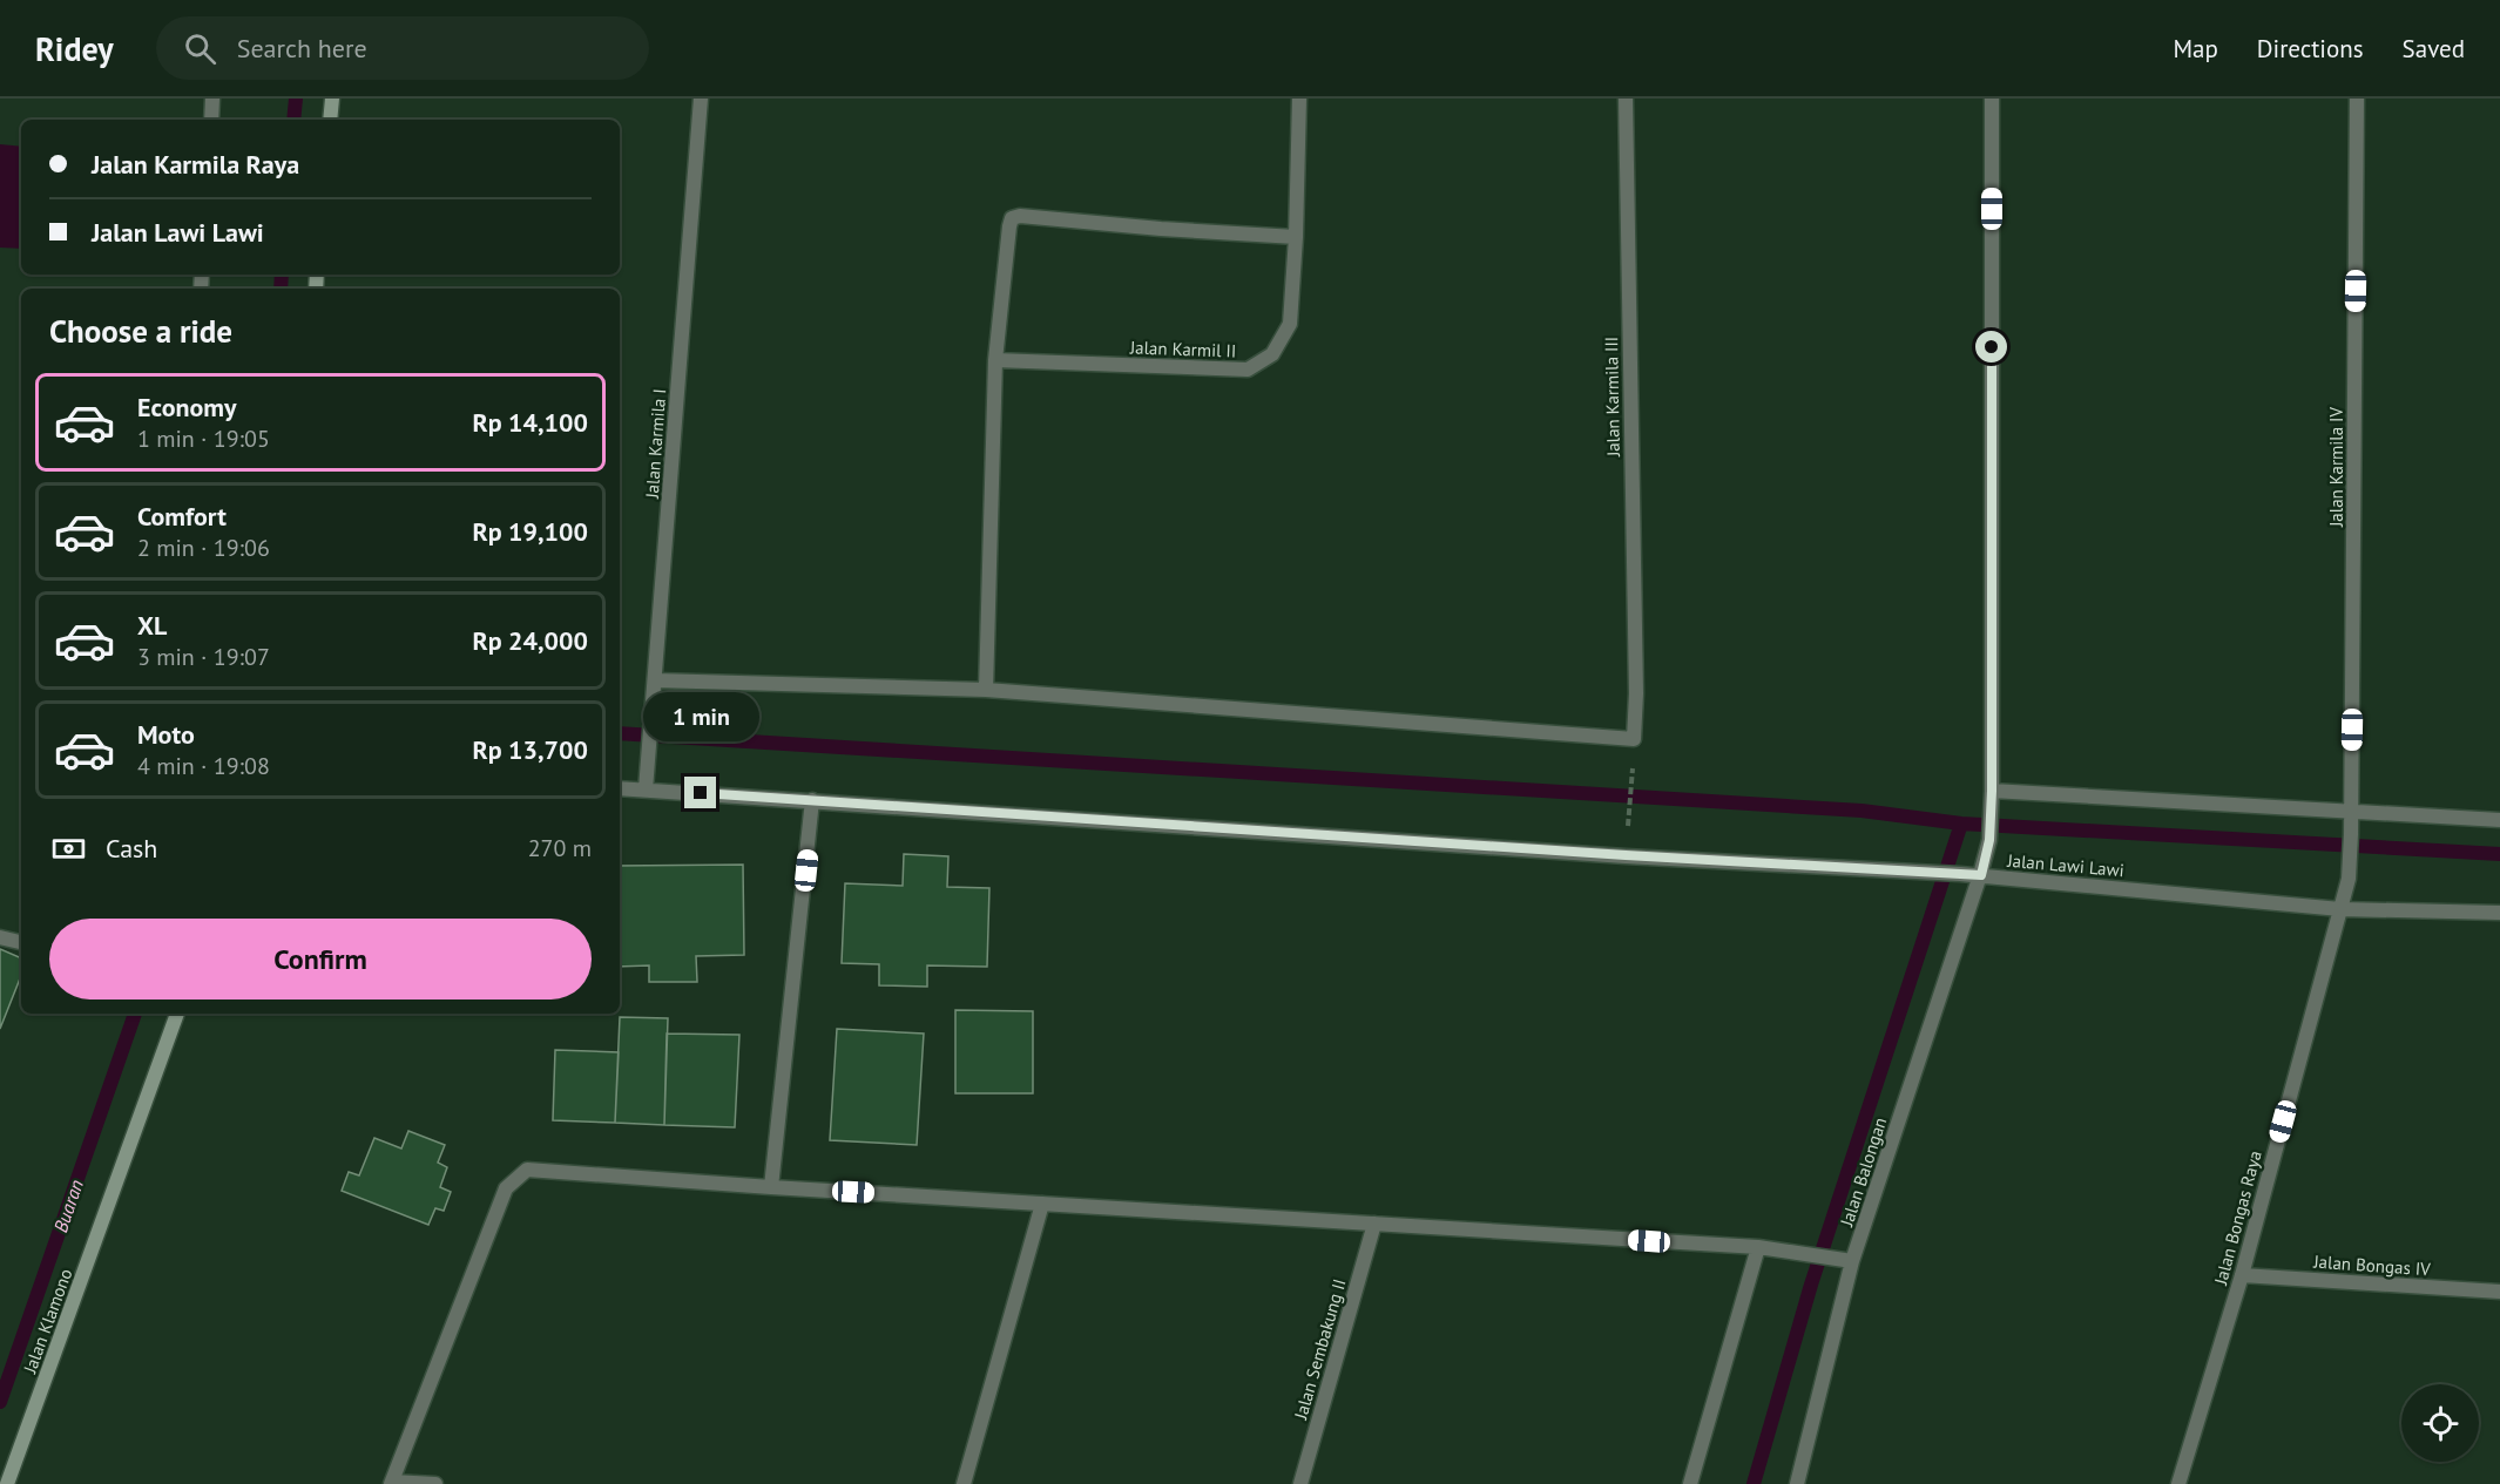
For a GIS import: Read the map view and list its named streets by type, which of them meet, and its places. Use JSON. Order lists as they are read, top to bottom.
{
  "streets": {
    "street": [
      "Jalan Karmil II",
      "Jalan Karmila III",
      "Jalan Karmila I",
      "Jalan Karmila IV",
      "Jalan Lawi Lawi",
      "Jalan Balongan",
      "Jalan Bongas Raya",
      "Jalan Bongas IV",
      "Jalan Klamono",
      "Jalan Sembakung II"
    ]
  },
  "crossings": [
    ["Jalan Karmila I", "Jalan Lawi Lawi"],
    ["Jalan Karmila IV", "Jalan Bongas Raya"],
    ["Jalan Lawi Lawi", "Jalan Balongan"],
    ["Jalan Lawi Lawi", "Jalan Bongas Raya"],
    ["Jalan Bongas Raya", "Jalan Bongas IV"]
  ],
  "water": ["Buaran"],
  "page": {
    "header": "Ridey",
    "search": "Search here",
    "nav": ["Map", "Directions", "Saved"],
    "banner": ["Jalan Karmila Raya", "Jalan Lawi Lawi"],
    "heading": "Choose a ride",
    "list": [
      {
        "name": "Economy",
        "note": "1 min · 19:05",
        "value": "Rp 14,100"
      },
      {
        "name": "Comfort",
        "note": "2 min · 19:06",
        "value": "Rp 19,100"
      },
      {
        "name": "XL",
        "note": "3 min · 19:07",
        "value": "Rp 24,000"
      },
      {
        "name": "Moto",
        "note": "4 min · 19:08",
        "value": "Rp 13,700"
      }
    ],
    "bubble": "1 min",
    "pay": ["Cash", "270 m"],
    "buttons": "Confirm"
  }
}
